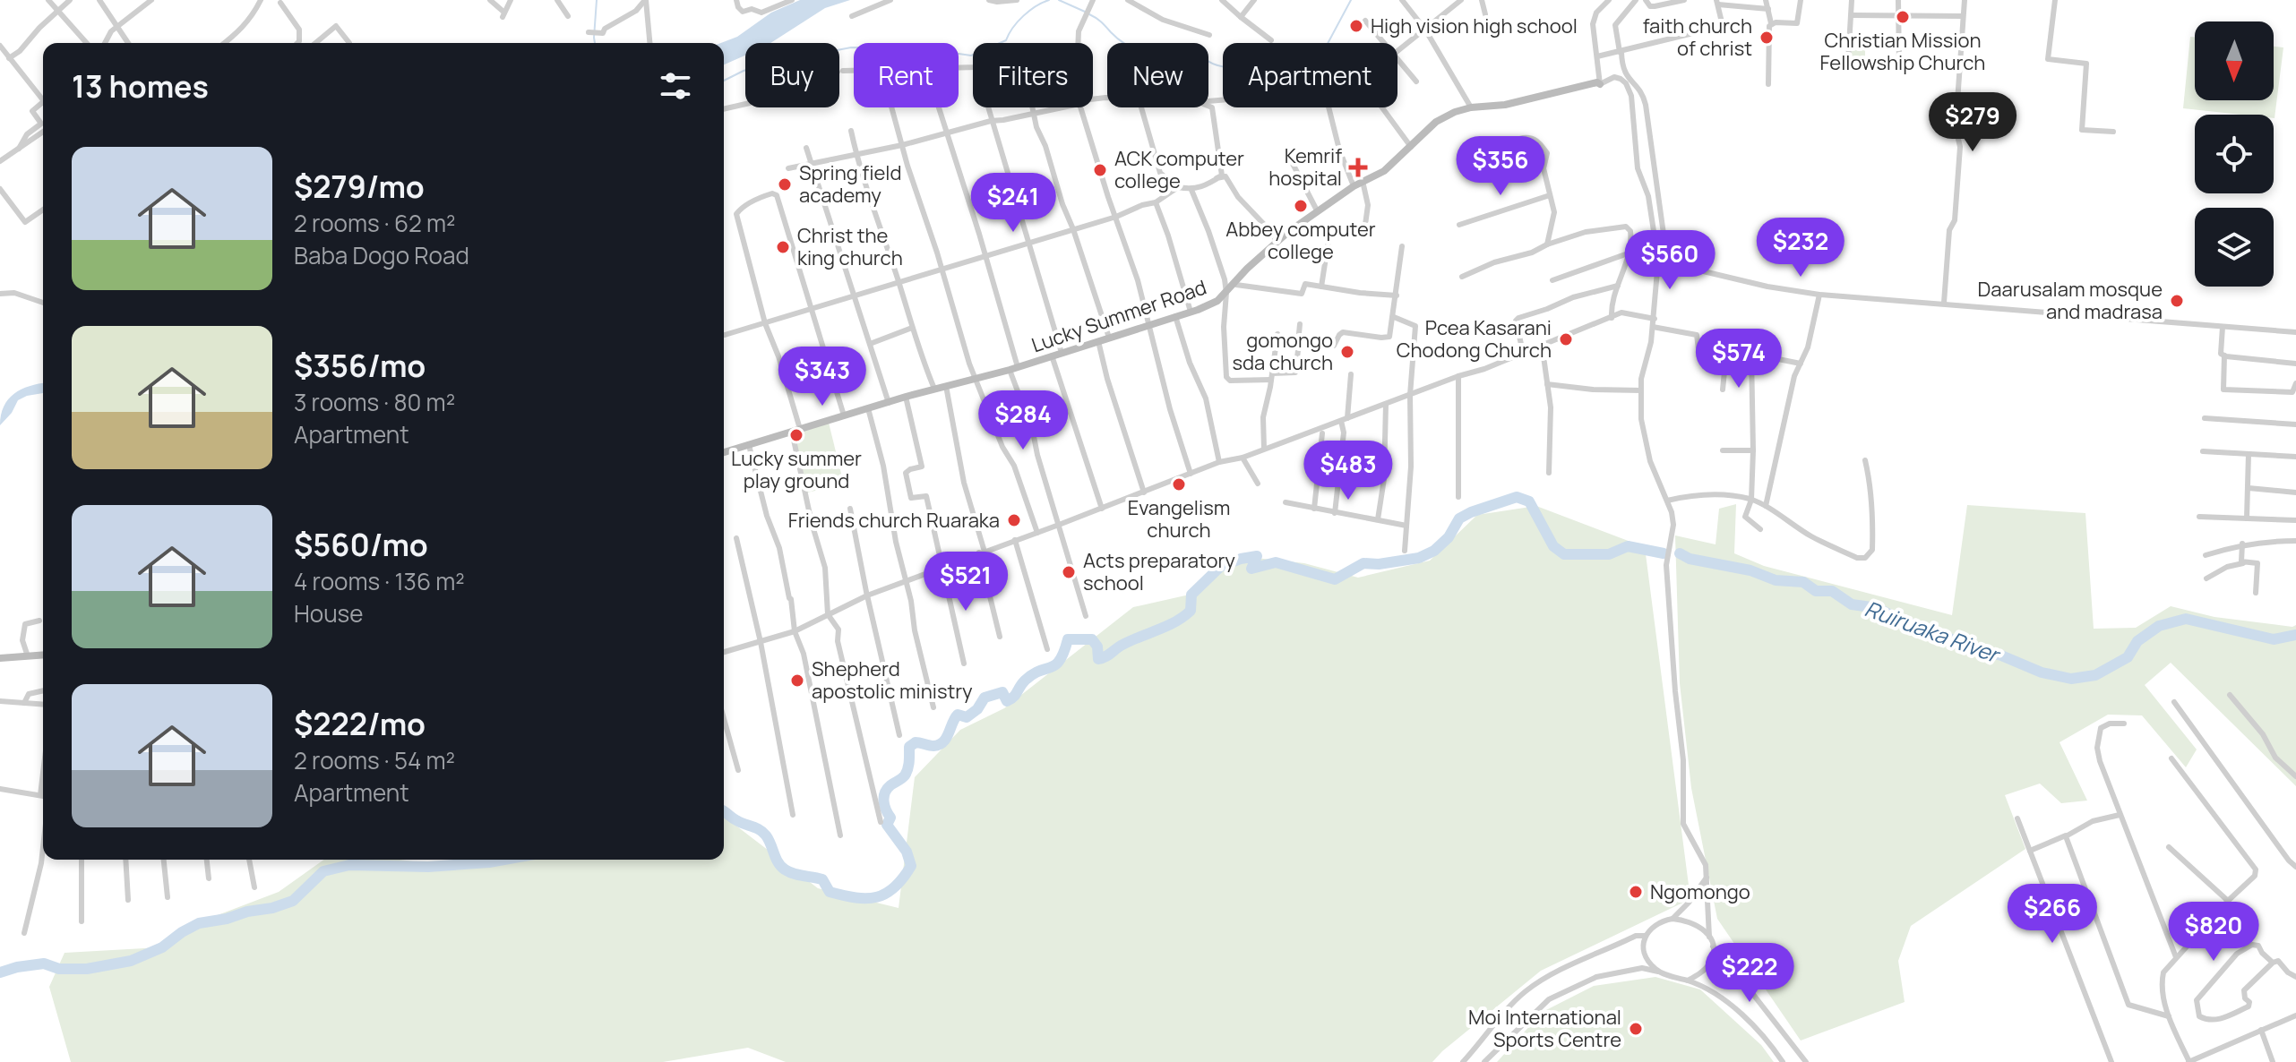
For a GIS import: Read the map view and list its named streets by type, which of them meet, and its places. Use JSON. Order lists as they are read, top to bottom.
{
  "streets": {
    "street": ["Lucky Summer Road"]
  },
  "water": ["Ruiruaka River"],
  "places": {
    "other": [
      "Christian Mission Fellowship Church",
      "High vision high school",
      "faith church of christ",
      "ACK computer college",
      "Spring field academy",
      "Abbey computer college",
      "Christ the king church",
      "Daarusalam mosque and madrasa",
      "Pcea Kasarani Chodong Church",
      "gomongo sda church",
      "Lucky summer play ground",
      "Evangelism church",
      "Friends church Ruaraka",
      "Acts preparatory school",
      "Shepherd apostolic ministry",
      "Ngomongo",
      "Moi International Sports Centre"
    ],
    "health": ["Kemrif hospital"]
  },
  "north": "bottom",
  "page": {
    "chip": [
      "Buy",
      "Rent",
      "Filters",
      "New",
      "Apartment"
    ],
    "heading": "13 homes",
    "price": [
      "$279",
      "$356",
      "$241",
      "$232",
      "$560",
      "$574",
      "$343",
      "$284",
      "$483",
      "$521",
      "$266",
      "$820",
      "$222"
    ],
    "list": [
      {
        "name": "$279/mo",
        "note": "2 rooms · 62 m² · Baba Dogo Road"
      },
      {
        "name": "$356/mo",
        "note": "3 rooms · 80 m² · Apartment"
      },
      {
        "name": "$560/mo",
        "note": "4 rooms · 136 m² · House"
      },
      {
        "name": "$222/mo",
        "note": "2 rooms · 54 m² · Apartment"
      }
    ]
  }
}
